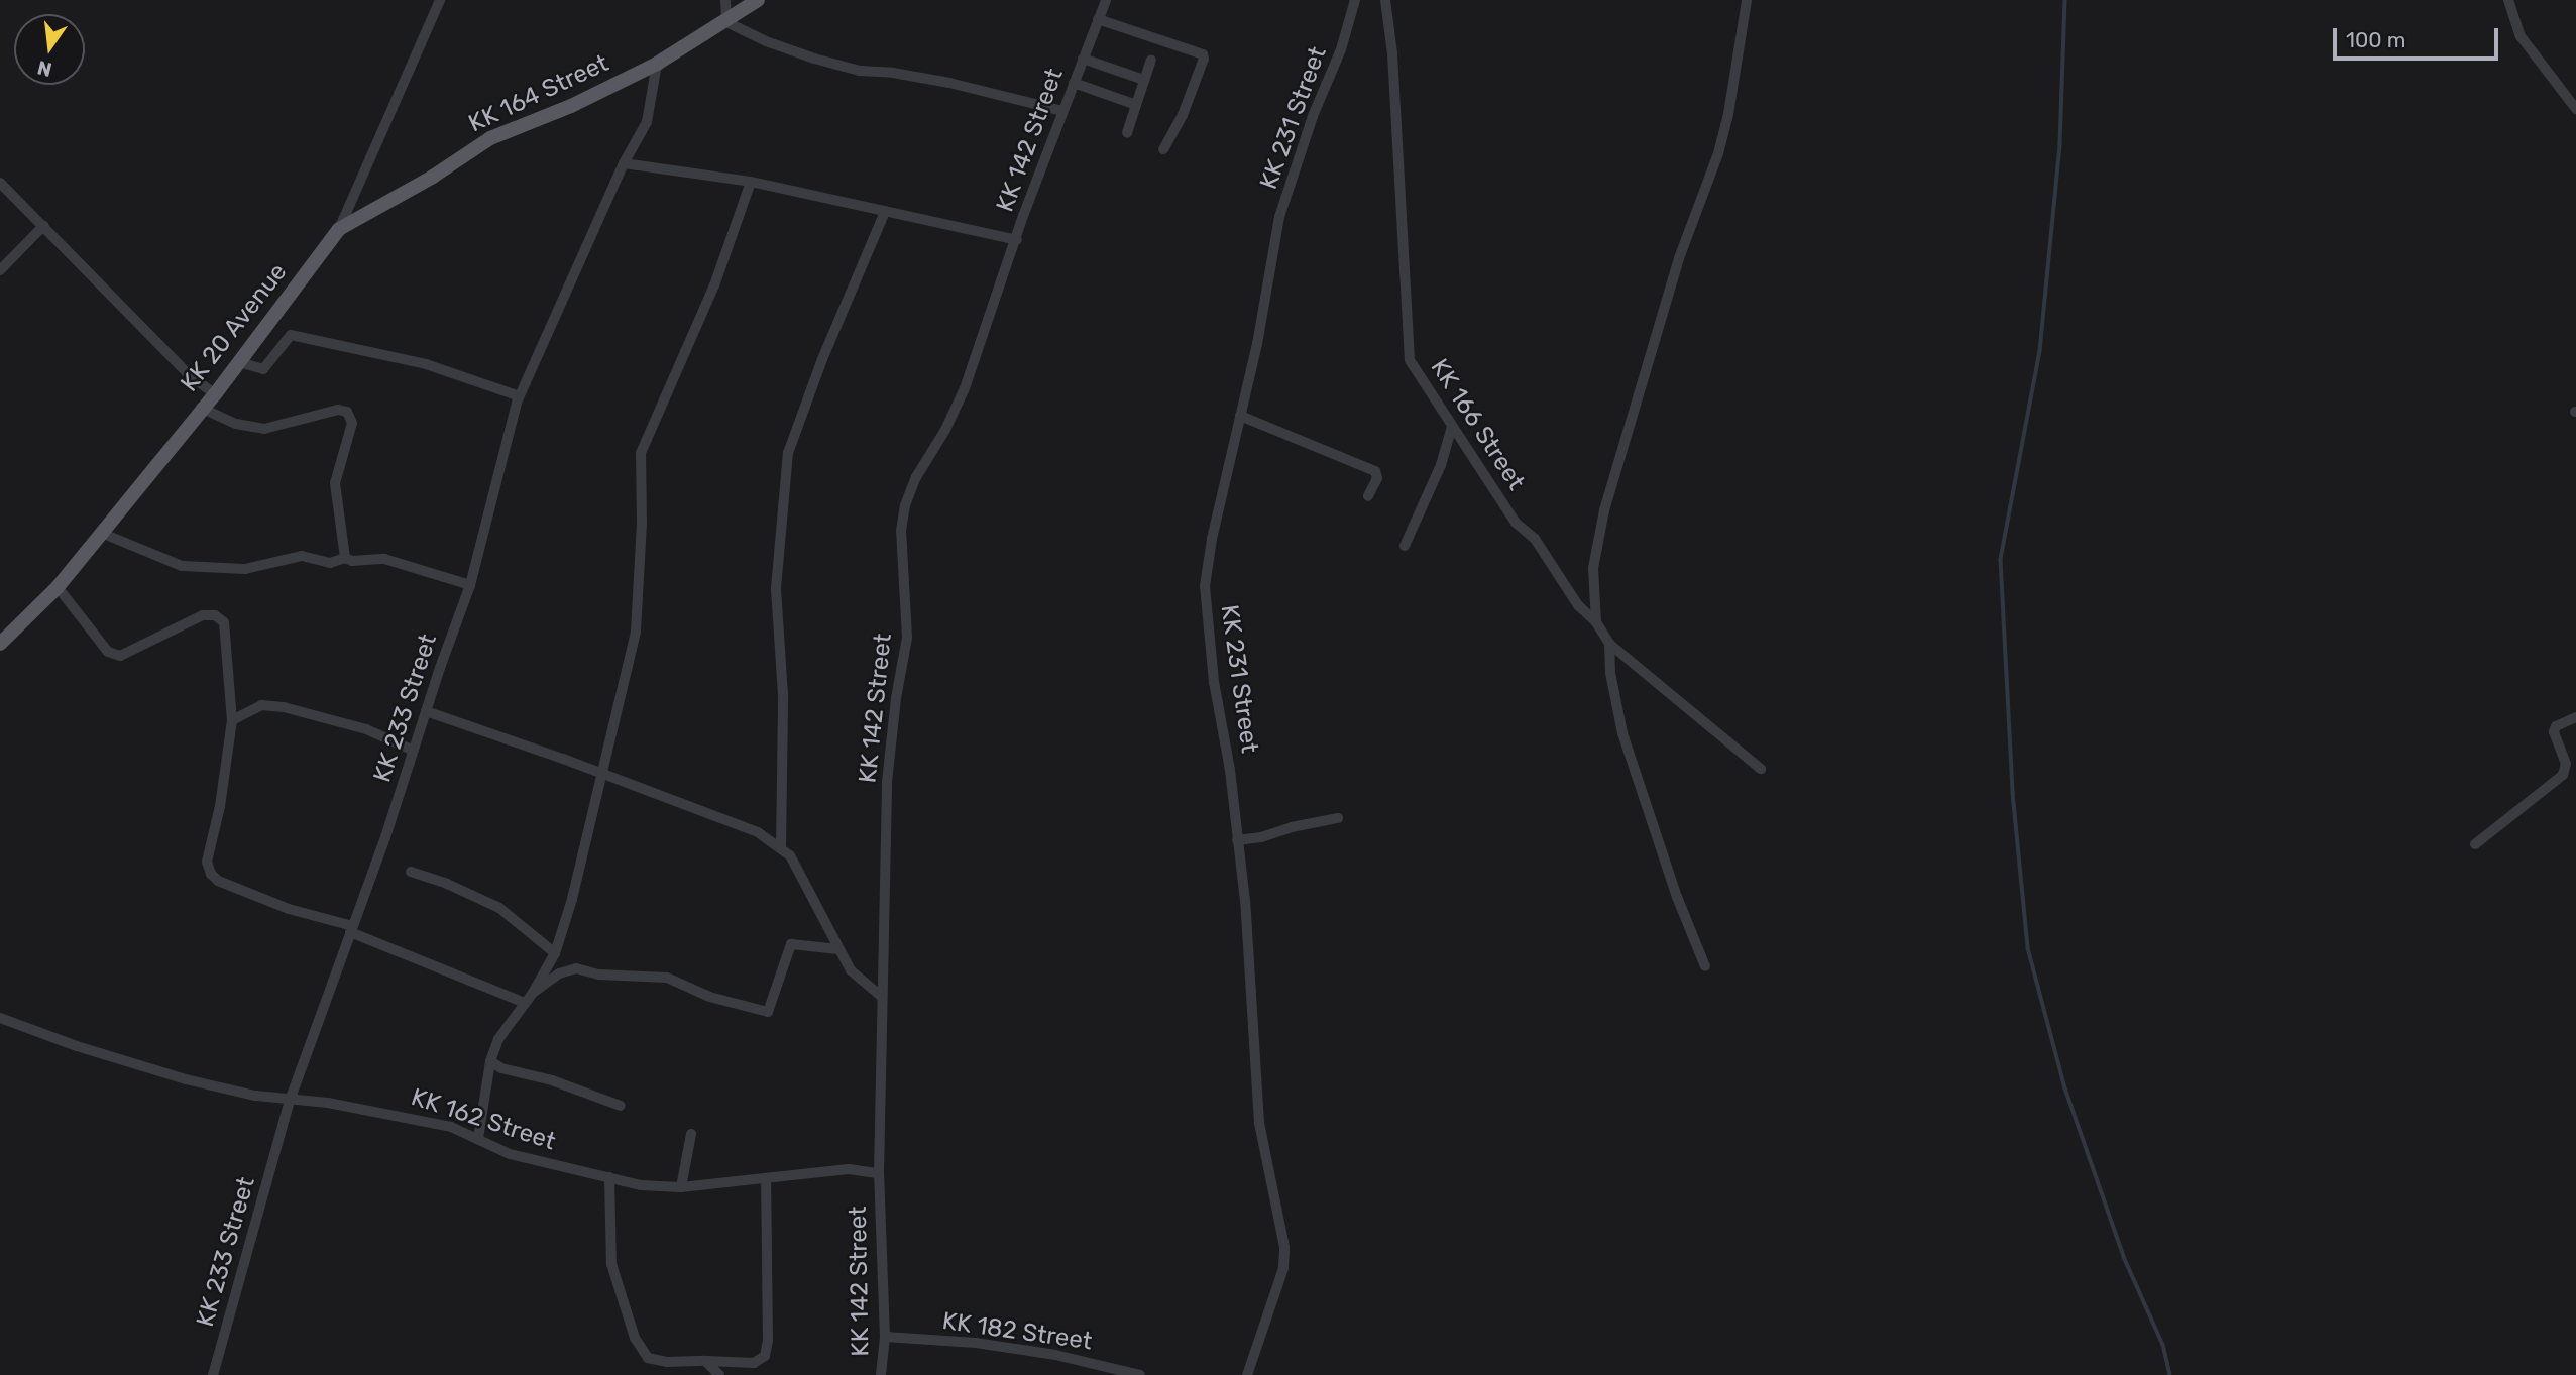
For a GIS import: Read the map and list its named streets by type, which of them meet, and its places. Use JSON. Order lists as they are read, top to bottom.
{
  "streets": {
    "main road": ["KK 164 Street", "KK 20 Avenue"],
    "street": [
      "KK 231 Street",
      "KK 142 Street",
      "KK 166 Street",
      "KK 233 Street",
      "KK 162 Street",
      "KK 182 Street"
    ]
  },
  "crossings": [
    ["KK 164 Street", "KK 20 Avenue"],
    ["KK 164 Street", "KK 233 Street"],
    ["KK 142 Street", "KK 162 Street"],
    ["KK 142 Street", "KK 182 Street"],
    ["KK 233 Street", "KK 162 Street"]
  ],
  "scale_bar": "100 m",
  "north": "bottom"
}
